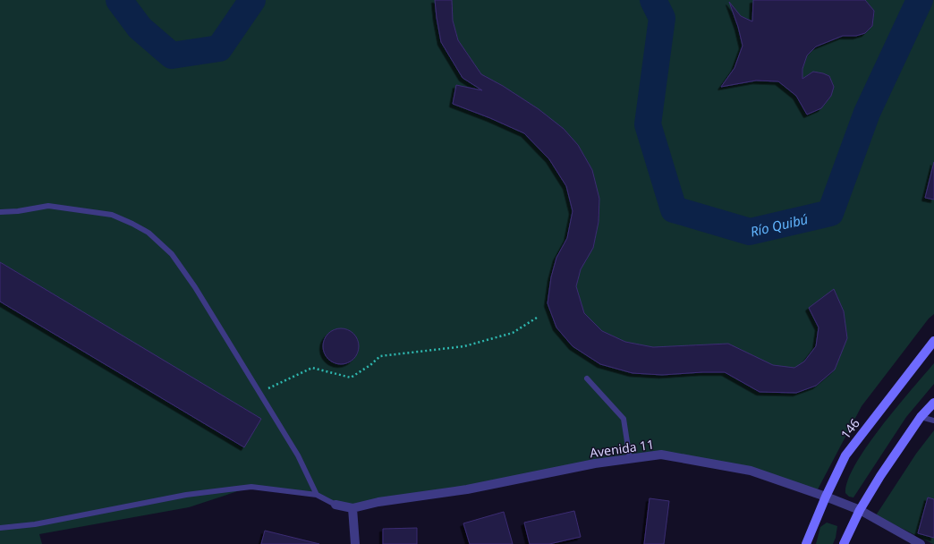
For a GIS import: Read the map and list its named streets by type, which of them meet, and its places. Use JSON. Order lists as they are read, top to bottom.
{
  "streets": {
    "main road": ["146"],
    "street": ["Avenida 11"]
  },
  "crossings": [
    ["146", "Avenida 11"]
  ],
  "water": ["Río Quibú"]
}
